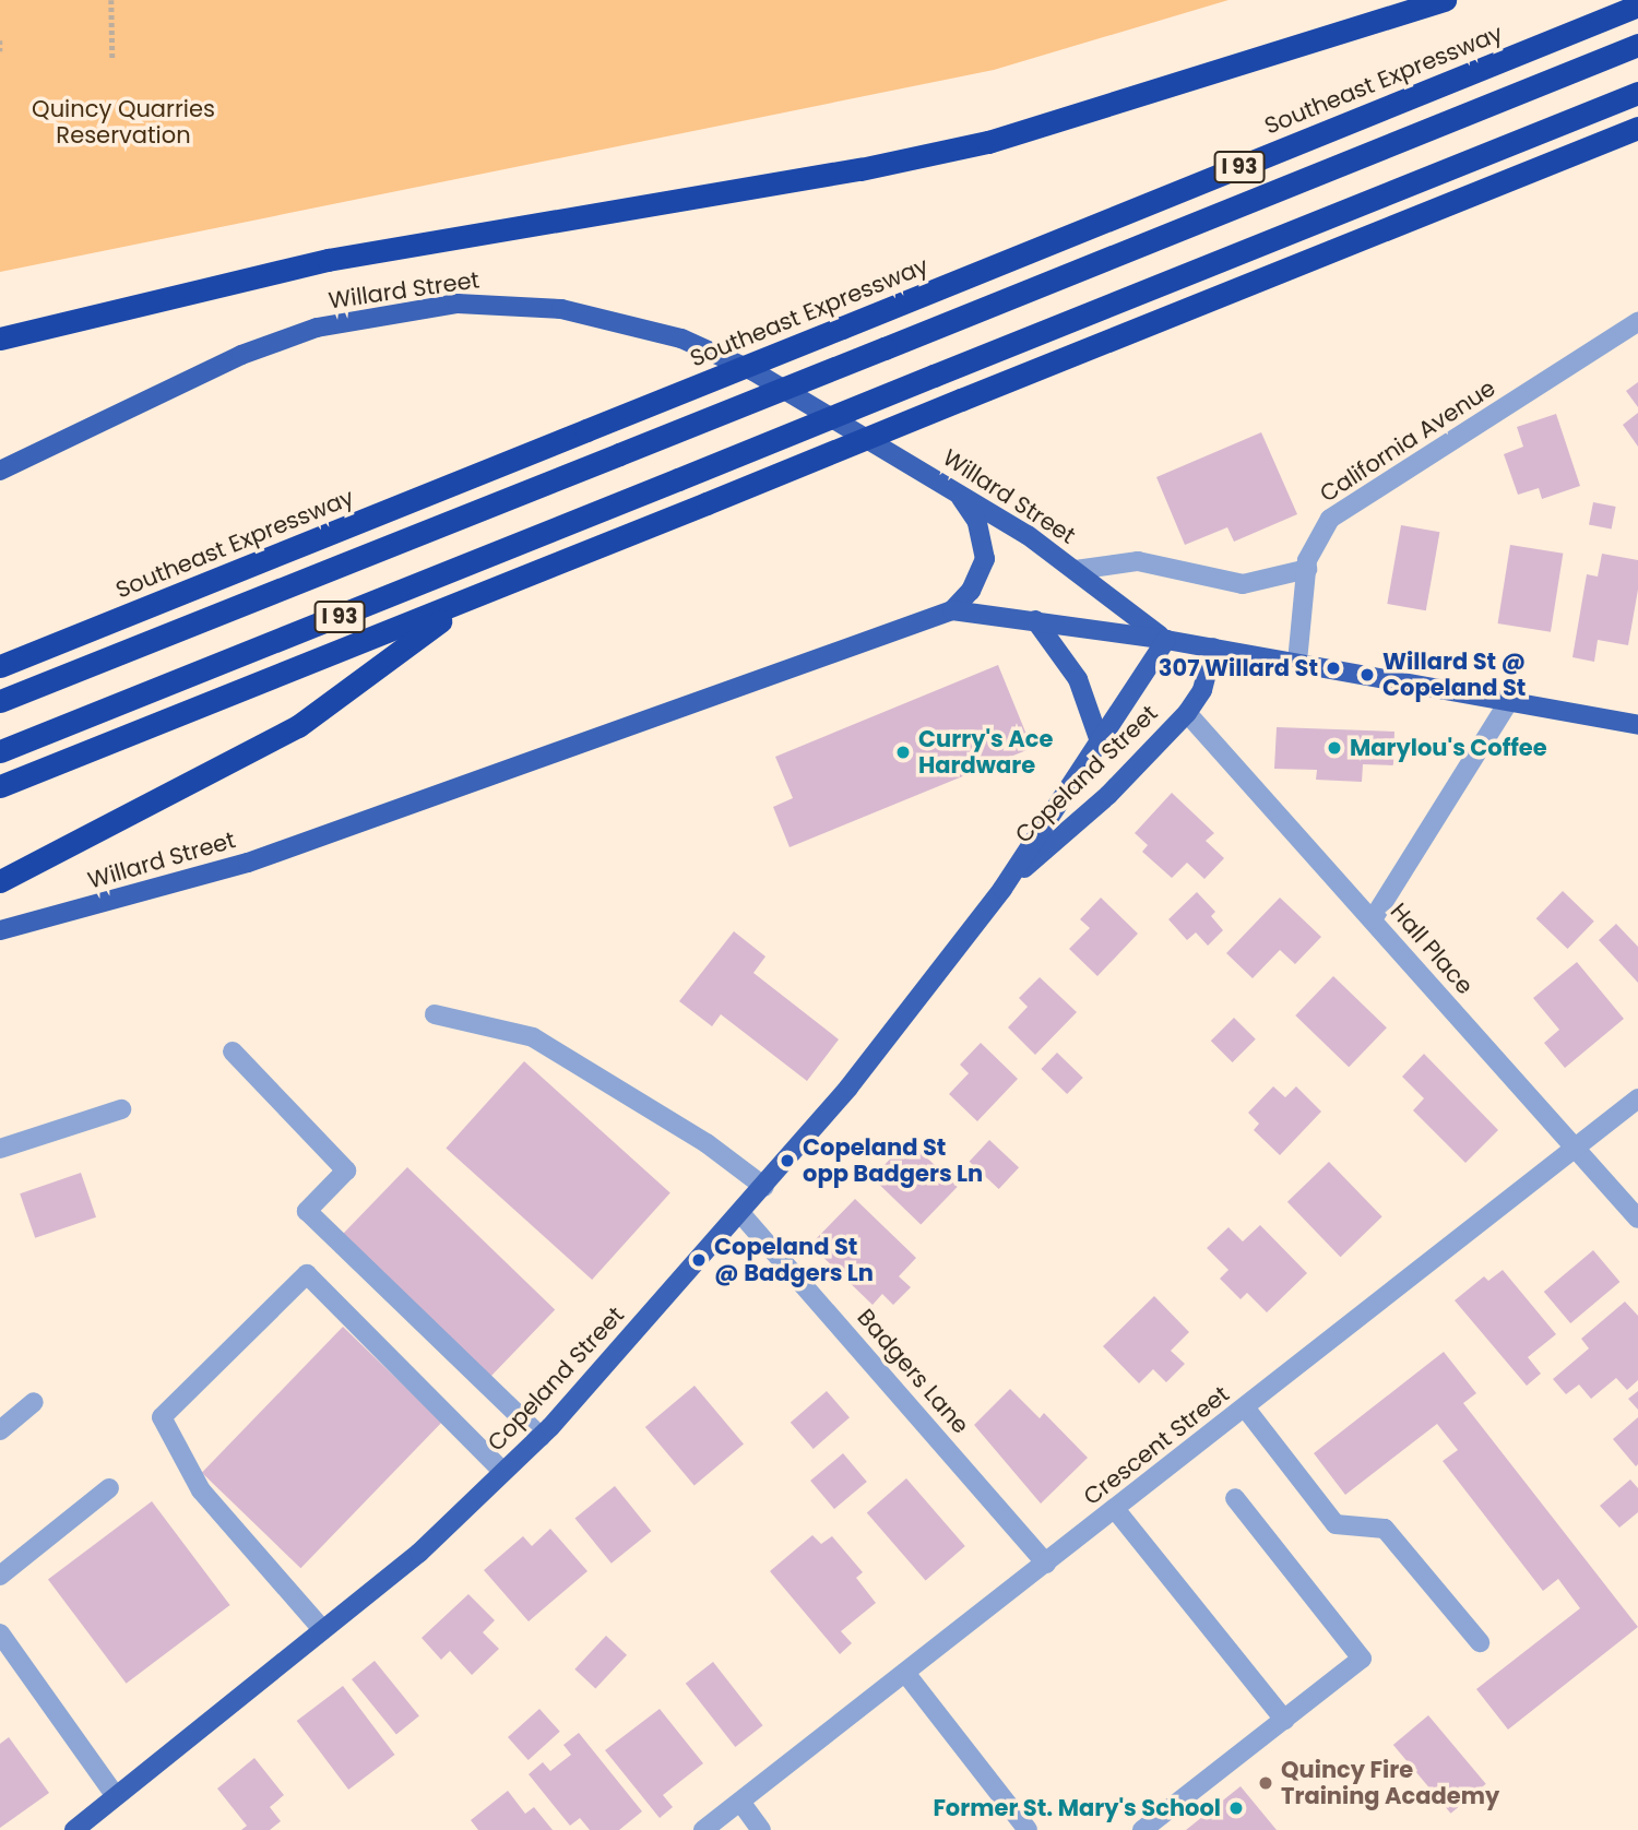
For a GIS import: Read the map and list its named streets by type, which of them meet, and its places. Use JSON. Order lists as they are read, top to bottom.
{
  "streets": {
    "highway": ["Southeast Expressway", "I 93"],
    "main road": ["Willard Street", "Copeland Street"],
    "street": [
      "California Avenue",
      "Hall Place",
      "Badgers Lane",
      "Crescent Street"
    ]
  },
  "crossings": [
    ["Willard Street", "California Avenue"],
    ["Willard Street", "Copeland Street"],
    ["Copeland Street", "Hall Place"],
    ["Copeland Street", "Badgers Lane"],
    ["Hall Place", "Crescent Street"],
    ["Badgers Lane", "Crescent Street"]
  ],
  "parks": ["Quincy Quarries Reservation"],
  "places": [
    "307 Willard St",
    "Willard St @ Copeland St",
    "Marylou's Coffee",
    "Curry's Ace Hardware",
    "Copeland St opp Badgers Ln",
    "Copeland St @ Badgers Ln",
    "Quincy Fire Training Academy",
    "Former St. Mary's School"
  ]
}
